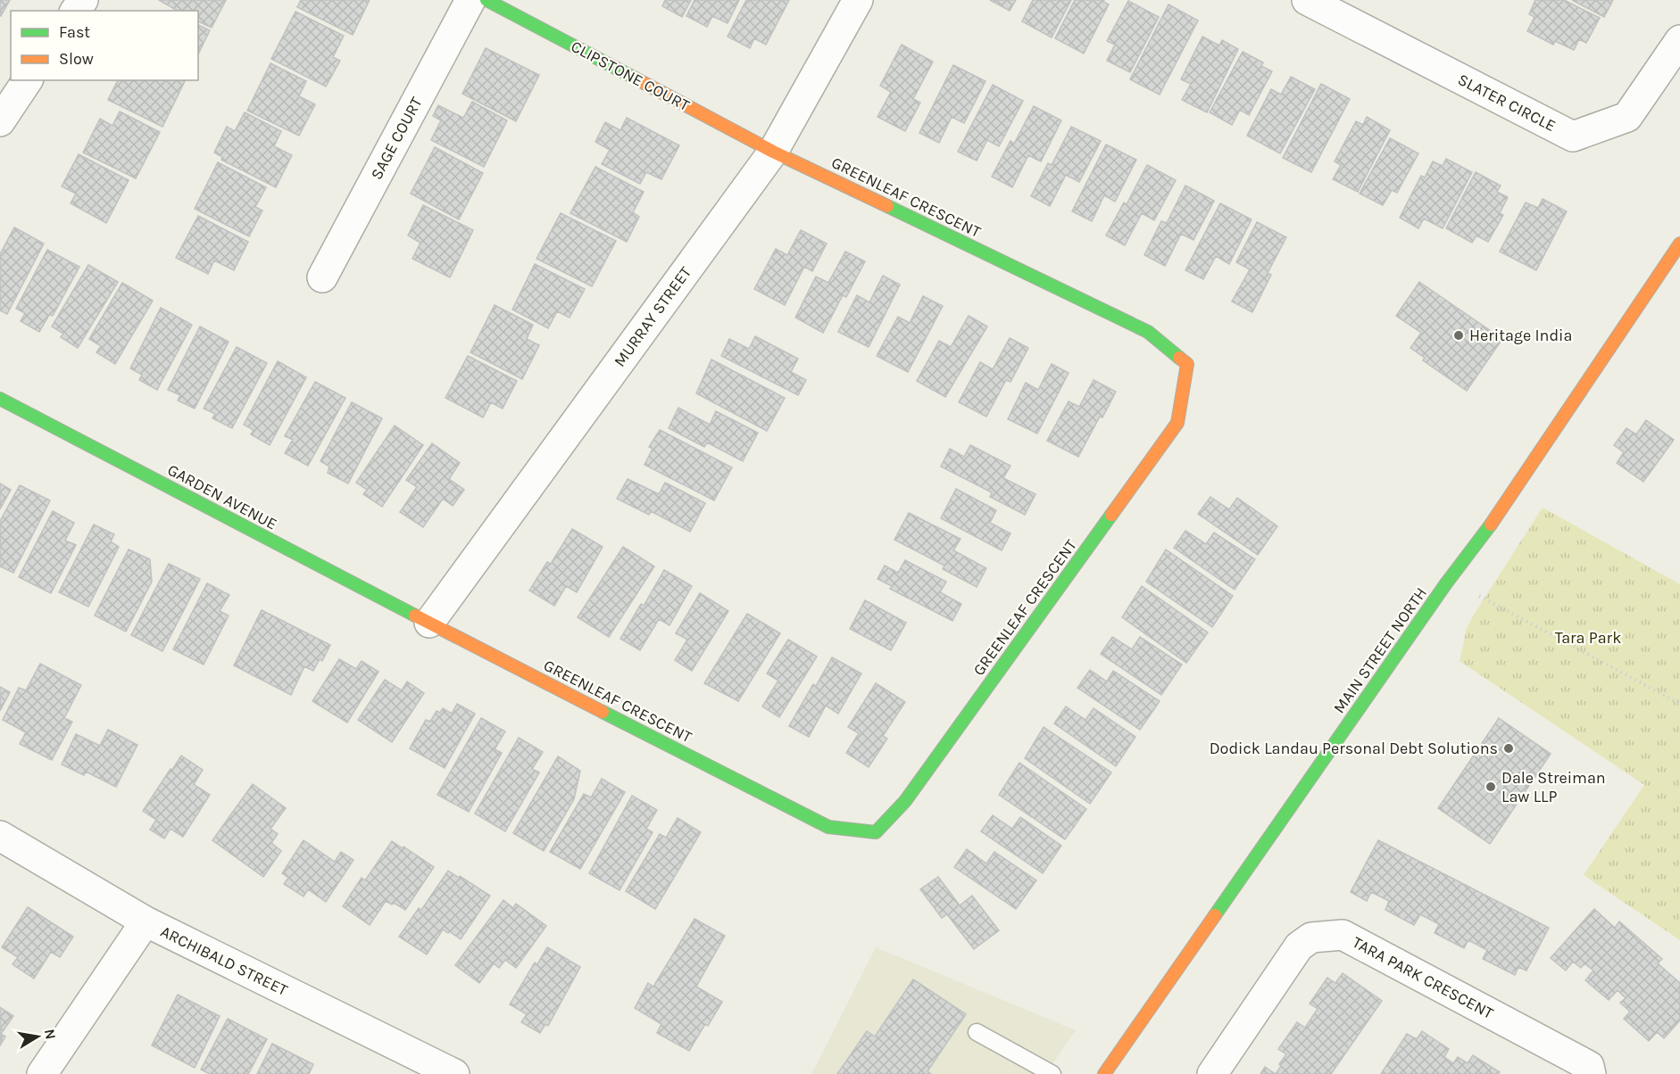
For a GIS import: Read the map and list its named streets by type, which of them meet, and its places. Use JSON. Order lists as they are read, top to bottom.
{
  "streets": {
    "street": [
      "CLIPSTONE COURT",
      "SLATER CIRCLE",
      "SAGE COURT",
      "GREENLEAF CRESCENT",
      "MURRAY STREET",
      "GARDEN AVENUE",
      "MAIN STREET NORTH",
      "ARCHIBALD STREET",
      "TARA PARK CRESCENT"
    ]
  },
  "crossings": [
    ["CLIPSTONE COURT", "GREENLEAF CRESCENT"],
    ["CLIPSTONE COURT", "MURRAY STREET"],
    ["GREENLEAF CRESCENT", "MURRAY STREET"],
    ["GREENLEAF CRESCENT", "GARDEN AVENUE"],
    ["MURRAY STREET", "GARDEN AVENUE"]
  ],
  "parks": ["Tara Park"],
  "places": ["Heritage India", "Dodick Landau Personal Debt Solutions", "Dale Streiman Law LLP"],
  "legend": ["Fast", "Slow"],
  "north": "right"
}
